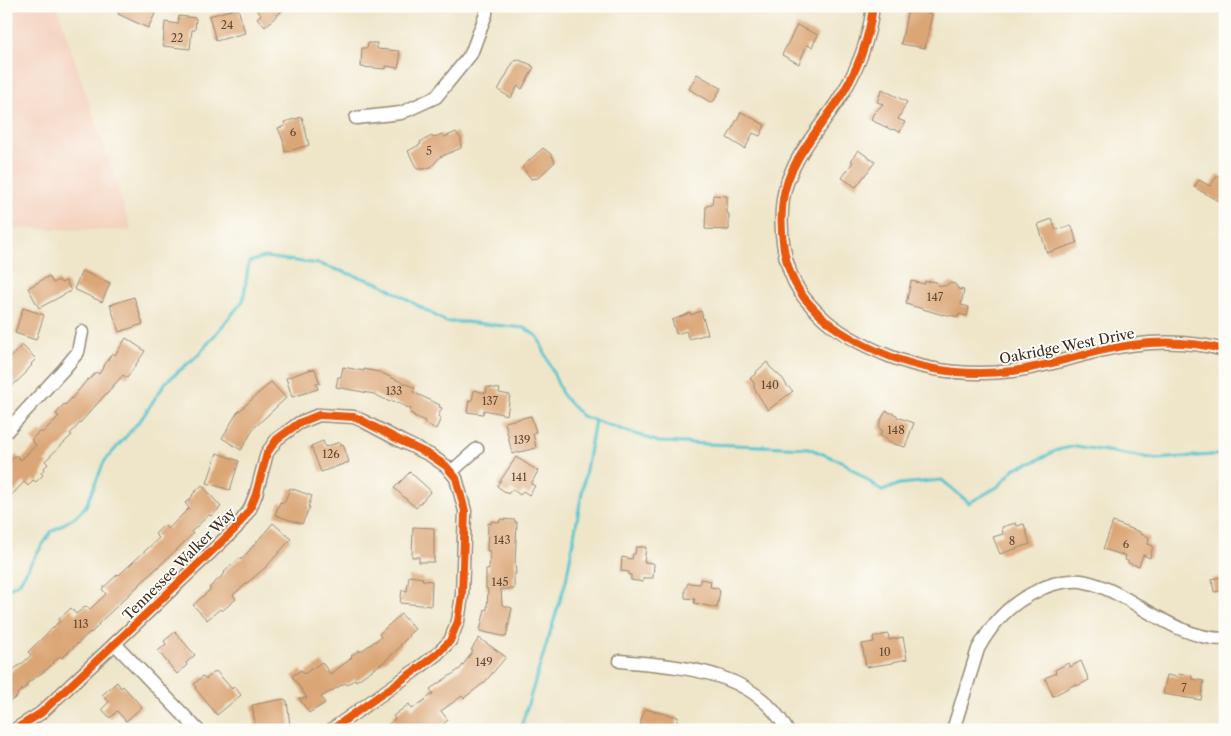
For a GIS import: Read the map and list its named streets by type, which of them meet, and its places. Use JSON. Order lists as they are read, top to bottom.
{
  "streets": {
    "street": ["Oakridge West Drive", "Tennessee Walker Way"]
  },
  "house_numbers": [
    "24",
    "22",
    "6",
    "5",
    "147",
    "140",
    "133",
    "137",
    "148",
    "139",
    "126",
    "141",
    "143",
    "8",
    "6",
    "145",
    "113",
    "10",
    "149",
    "7"
  ]
}
